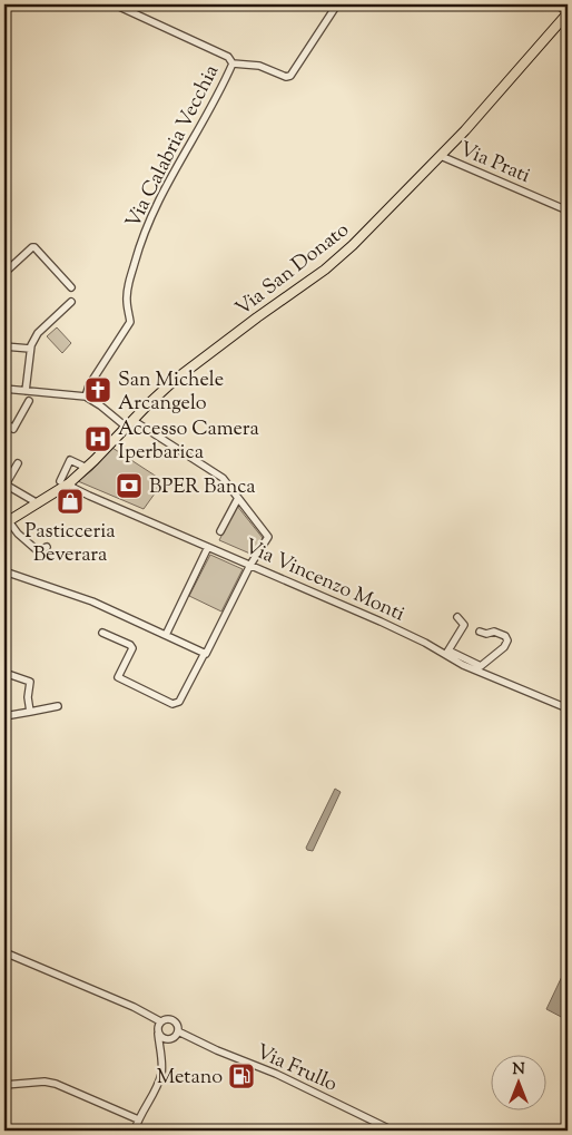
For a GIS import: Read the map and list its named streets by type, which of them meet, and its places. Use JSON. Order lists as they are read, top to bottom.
{
  "streets": {
    "main road": ["Via San Donato"],
    "street": [
      "Via Calabria Vecchia",
      "Via Prati",
      "Via Vincenzo Monti",
      "Via Frullo"
    ]
  },
  "crossings": [
    ["Via Prati", "Via San Donato"],
    ["Via San Donato", "Via Vincenzo Monti"]
  ],
  "places": {
    "church": ["San Michele Arcangelo"],
    "hospital": ["Accesso Camera Iperbarica"],
    "bank": ["BPER Banca"],
    "shop": ["Pasticceria Beverara"],
    "fuel station": ["Metano"]
  },
  "north": "top"
}
